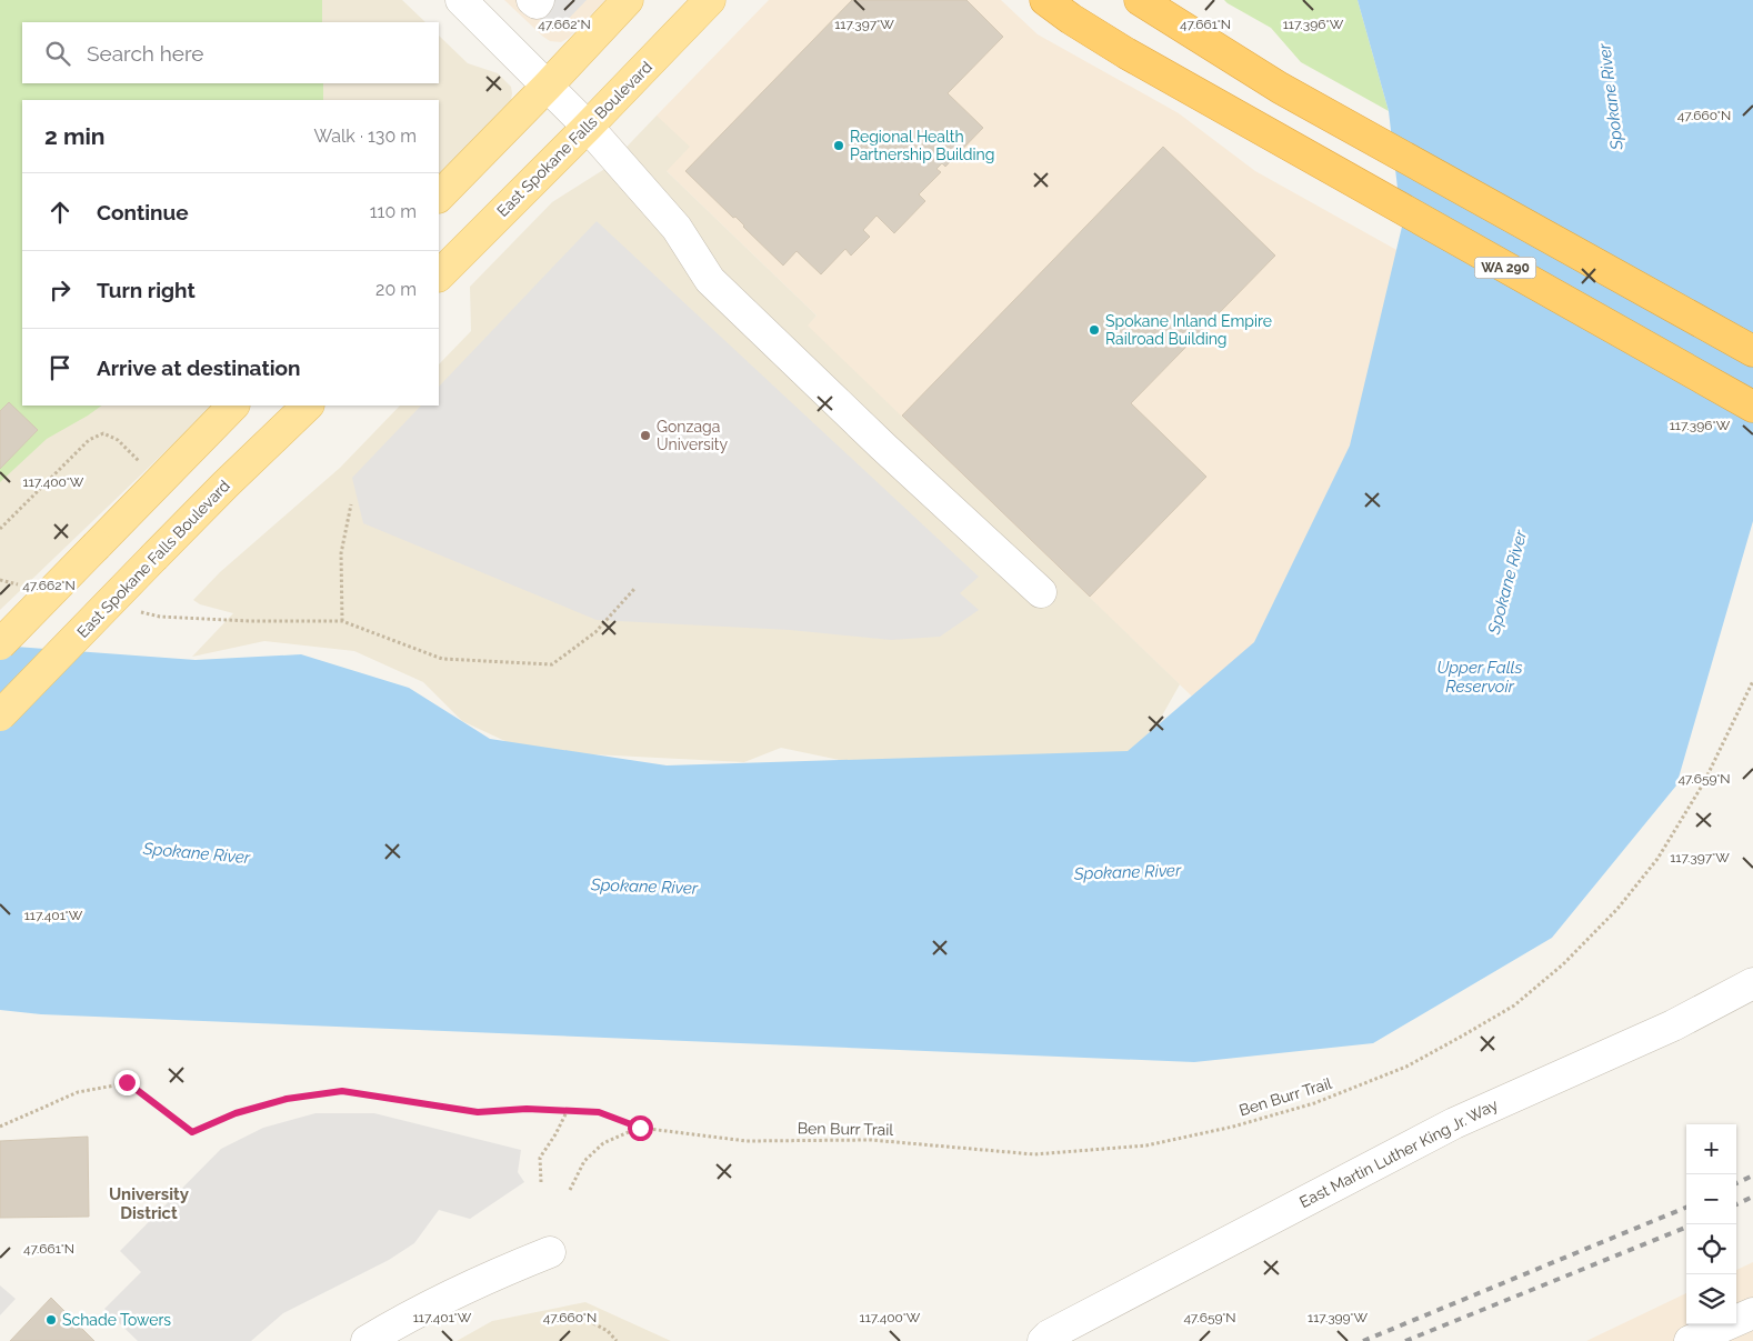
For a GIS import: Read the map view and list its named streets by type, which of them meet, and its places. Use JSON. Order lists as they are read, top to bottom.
{
  "streets": {
    "highway": ["WA 290"],
    "main road": ["East Spokane Falls Boulevard"],
    "street": ["East Martin Luther King Jr. Way"],
    "path": ["Ben Burr Trail"]
  },
  "districts": ["University District"],
  "water": ["Spokane River", "Upper Falls Reservoir"],
  "places": [
    "Regional Health Partnership Building",
    "Spokane Inland Empire Railroad Building",
    "Gonzaga University",
    "Schade Towers"
  ],
  "page": {
    "search": "Search here",
    "heading": ["2 min", "Walk · 130 m"],
    "list": [
      ["Continue", "110 m"],
      ["Turn right", "20 m"],
      "Arrive at destination"
    ],
    "map_buttons": ["+", "−"]
  },
  "coordinates": [
    "117.397°W",
    "117.396°W",
    "47.662°N",
    "47.661°N",
    "47.660°N",
    "117.400°W",
    "47.659°N",
    "117.401°W",
    "117.399°W"
  ]
}
